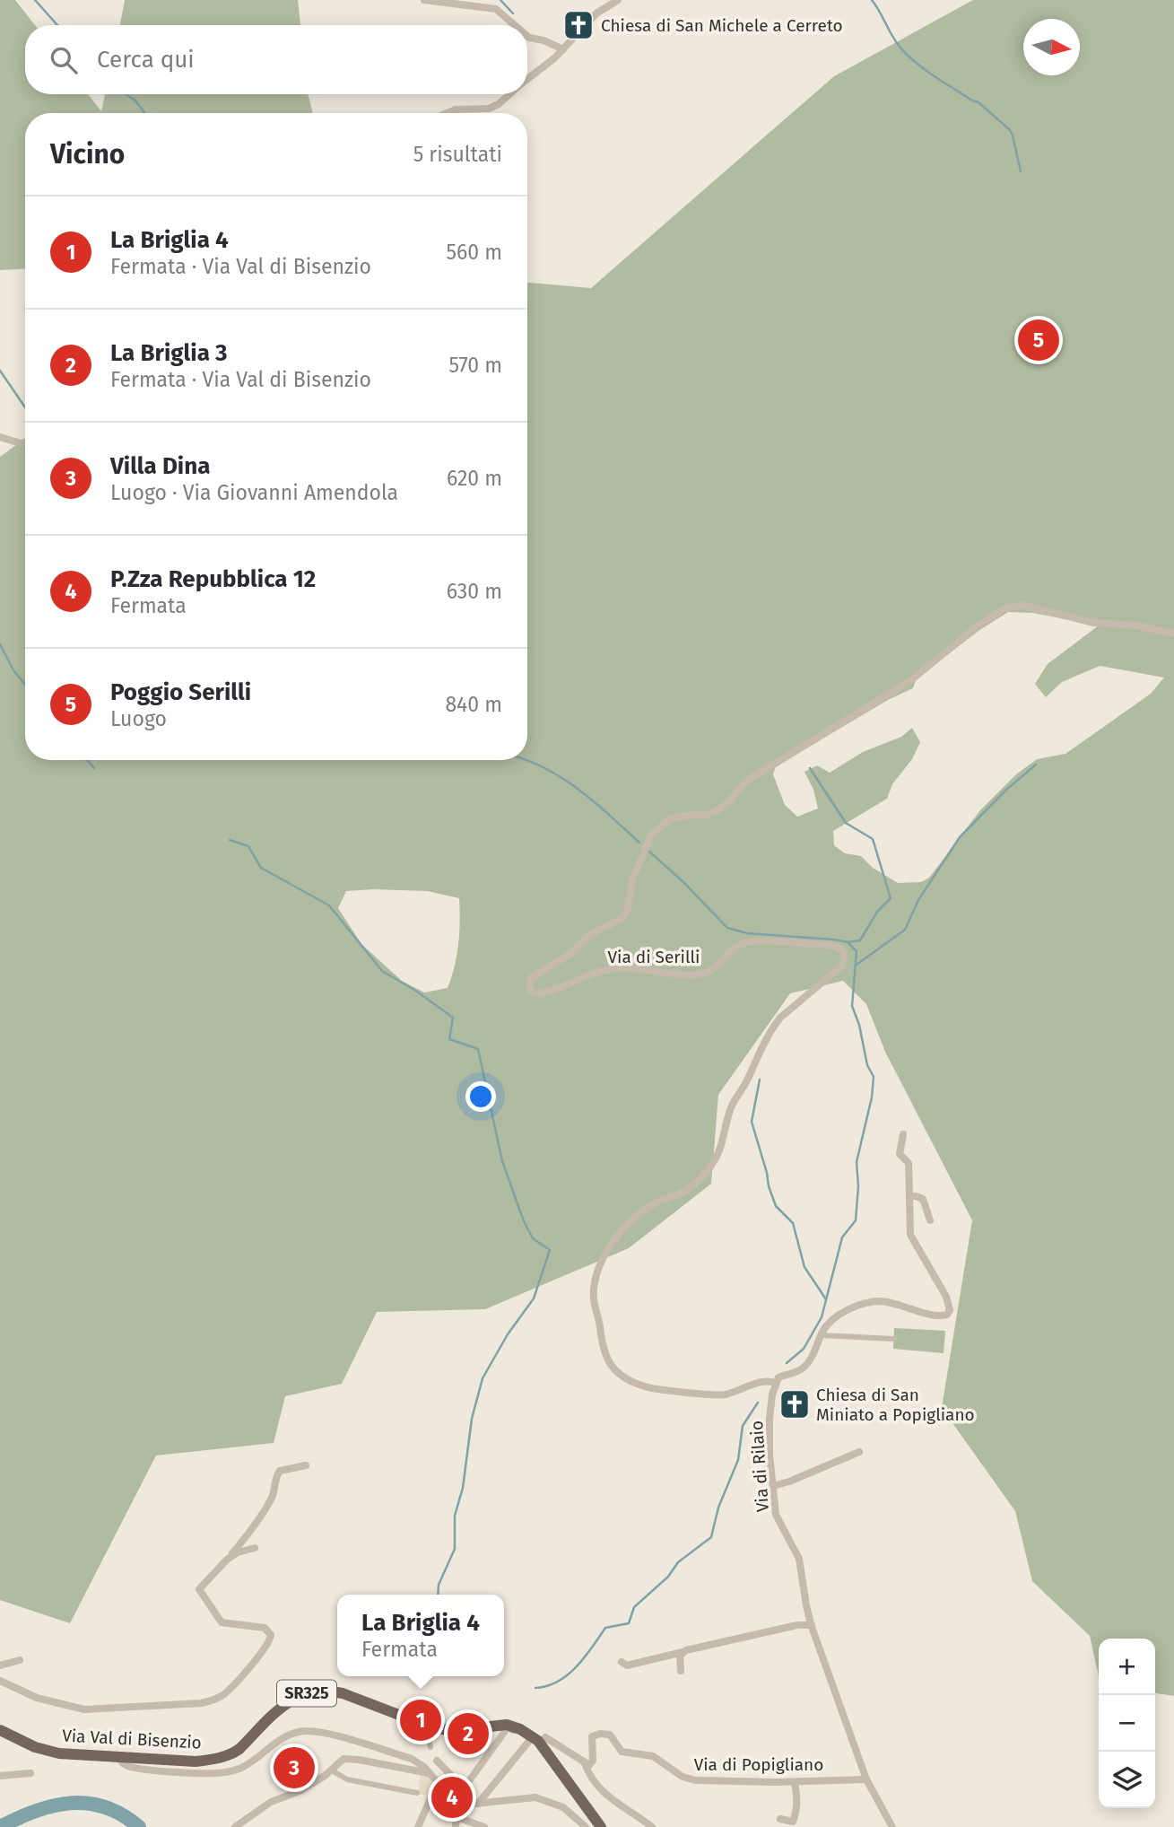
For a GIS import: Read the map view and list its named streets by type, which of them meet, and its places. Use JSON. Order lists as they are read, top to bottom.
{
  "streets": {
    "main road": ["SR325", "Via Val di Bisenzio"],
    "street": ["Via di Serilli", "Via di Rilaio", "Via di Popigliano"]
  },
  "crossings": [
    ["Via di Serilli", "Via di Rilaio"],
    ["Via di Rilaio", "Via di Popigliano"]
  ],
  "places": {
    "church": ["Chiesa di San Michele a Cerreto", "Chiesa di San Miniato a Popigliano"]
  },
  "north": "right",
  "page": {
    "search": "Cerca qui",
    "heading": ["Vicino", "5 risultati"],
    "list": [
      {
        "mark": "1",
        "name": "La Briglia 4",
        "note": "Fermata · Via Val di Bisenzio",
        "value": "560 m"
      },
      {
        "mark": "2",
        "name": "La Briglia 3",
        "note": "Fermata · Via Val di Bisenzio",
        "value": "570 m"
      },
      {
        "mark": "3",
        "name": "Villa Dina",
        "note": "Luogo · Via Giovanni Amendola",
        "value": "620 m"
      },
      {
        "mark": "4",
        "name": "P.Zza Repubblica 12",
        "note": "Fermata",
        "value": "630 m"
      },
      {
        "mark": "5",
        "name": "Poggio Serilli",
        "note": "Luogo",
        "value": "840 m"
      }
    ],
    "pins": [
      "5",
      "1",
      "2",
      "3",
      "4"
    ],
    "popup": ["La Briglia 4", "Fermata"],
    "map_buttons": ["+", "−"]
  }
}
